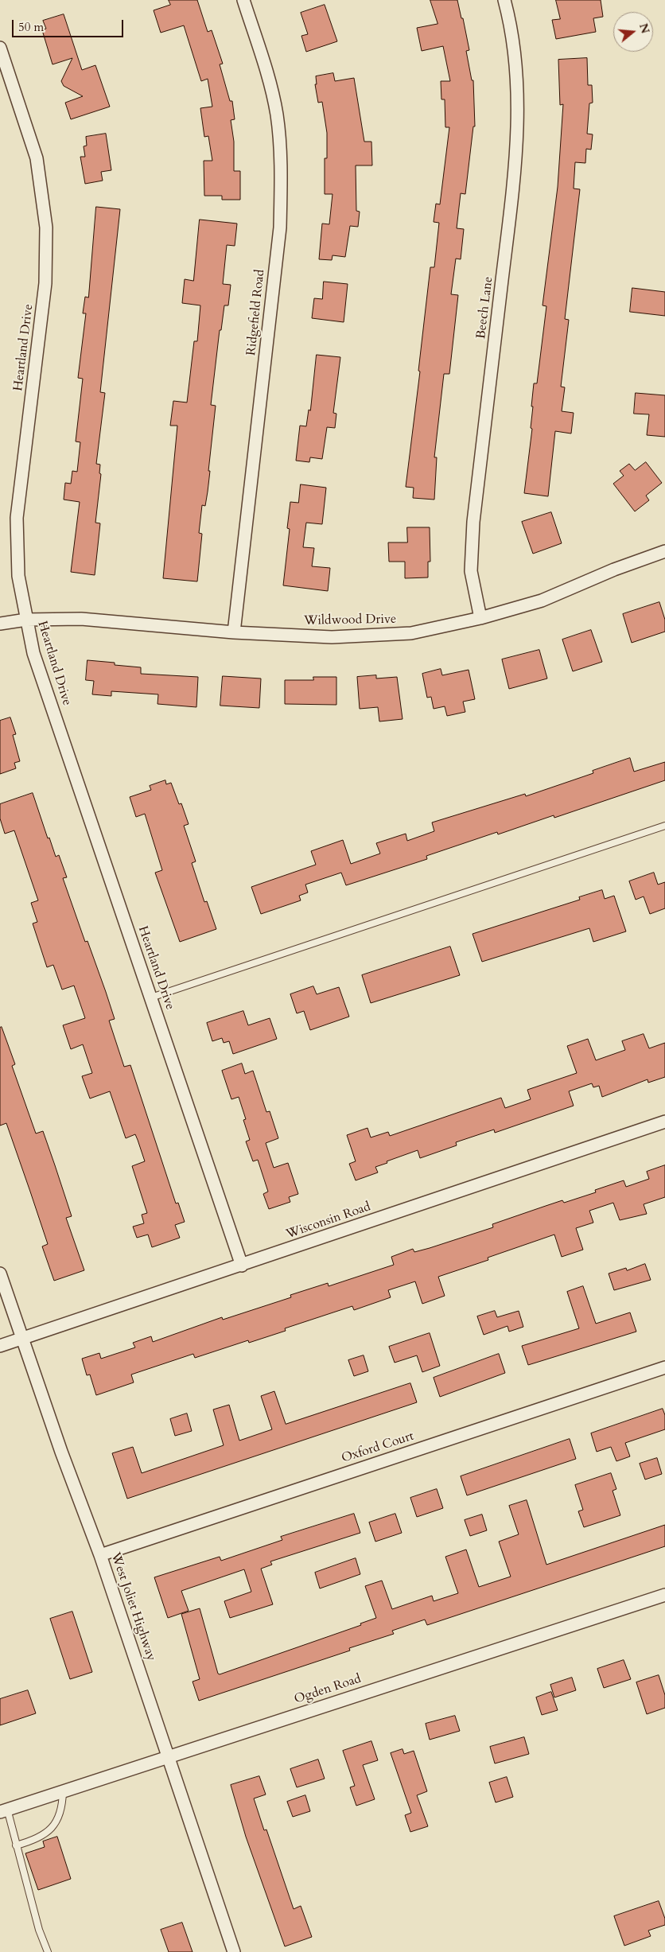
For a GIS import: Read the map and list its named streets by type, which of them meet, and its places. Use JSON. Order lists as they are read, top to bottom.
{
  "streets": {
    "street": [
      "Beech Lane",
      "Ridgefield Road",
      "Heartland Drive",
      "Wildwood Drive",
      "Wisconsin Road",
      "Oxford Court",
      "West Joliet Highway",
      "Ogden Road"
    ]
  },
  "crossings": [
    ["Beech Lane", "Wildwood Drive"],
    ["Ridgefield Road", "Wildwood Drive"],
    ["Heartland Drive", "Wildwood Drive"],
    ["Heartland Drive", "Wisconsin Road"],
    ["Wisconsin Road", "West Joliet Highway"],
    ["Oxford Court", "West Joliet Highway"],
    ["West Joliet Highway", "Ogden Road"]
  ],
  "scale_bar": "50 m",
  "north": "right"
}
